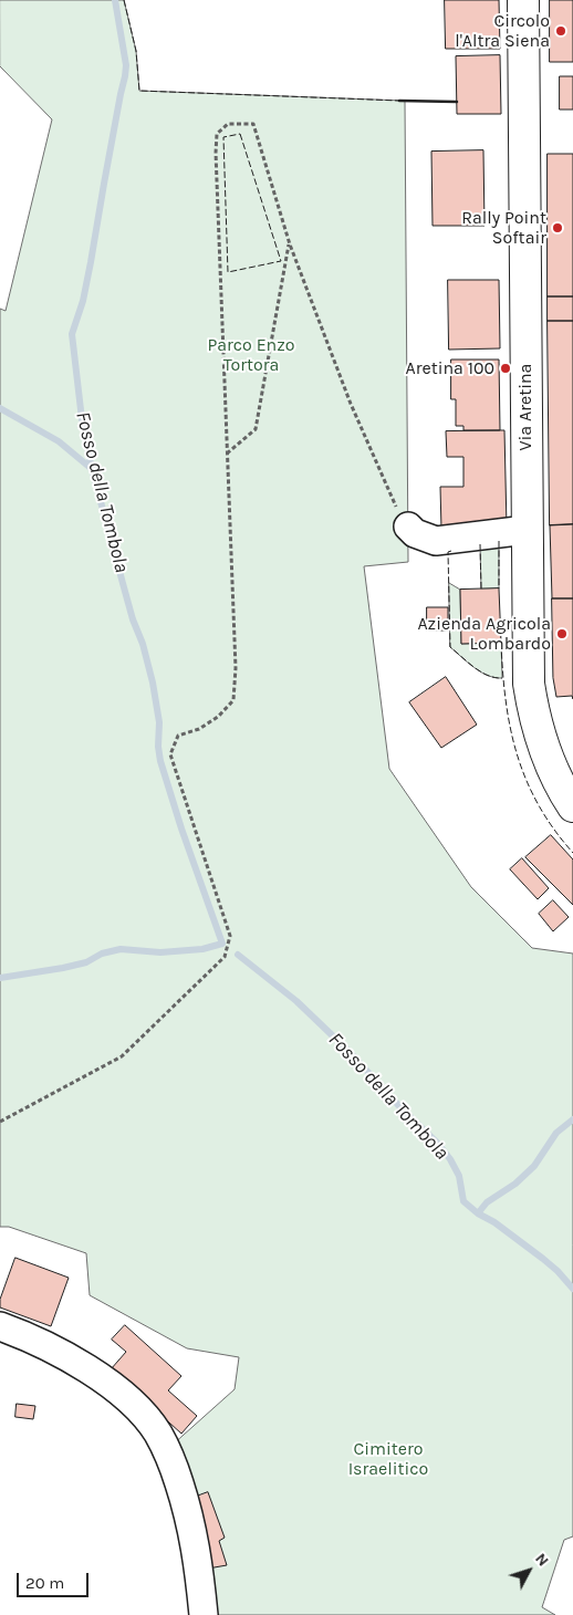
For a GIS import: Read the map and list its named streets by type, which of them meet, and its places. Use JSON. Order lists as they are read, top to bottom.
{
  "streets": {
    "main road": ["Via Aretina"]
  },
  "water": ["Fosso della Tombola"],
  "parks": ["Parco Enzo Tortora", "Cimitero Israelitico"],
  "places": [
    "Circolo l'Altra Siena",
    "Rally Point Softair",
    "Aretina 100",
    "Azienda Agricola Lombardo"
  ],
  "scale_bar": "20 m",
  "north": "top right"
}
